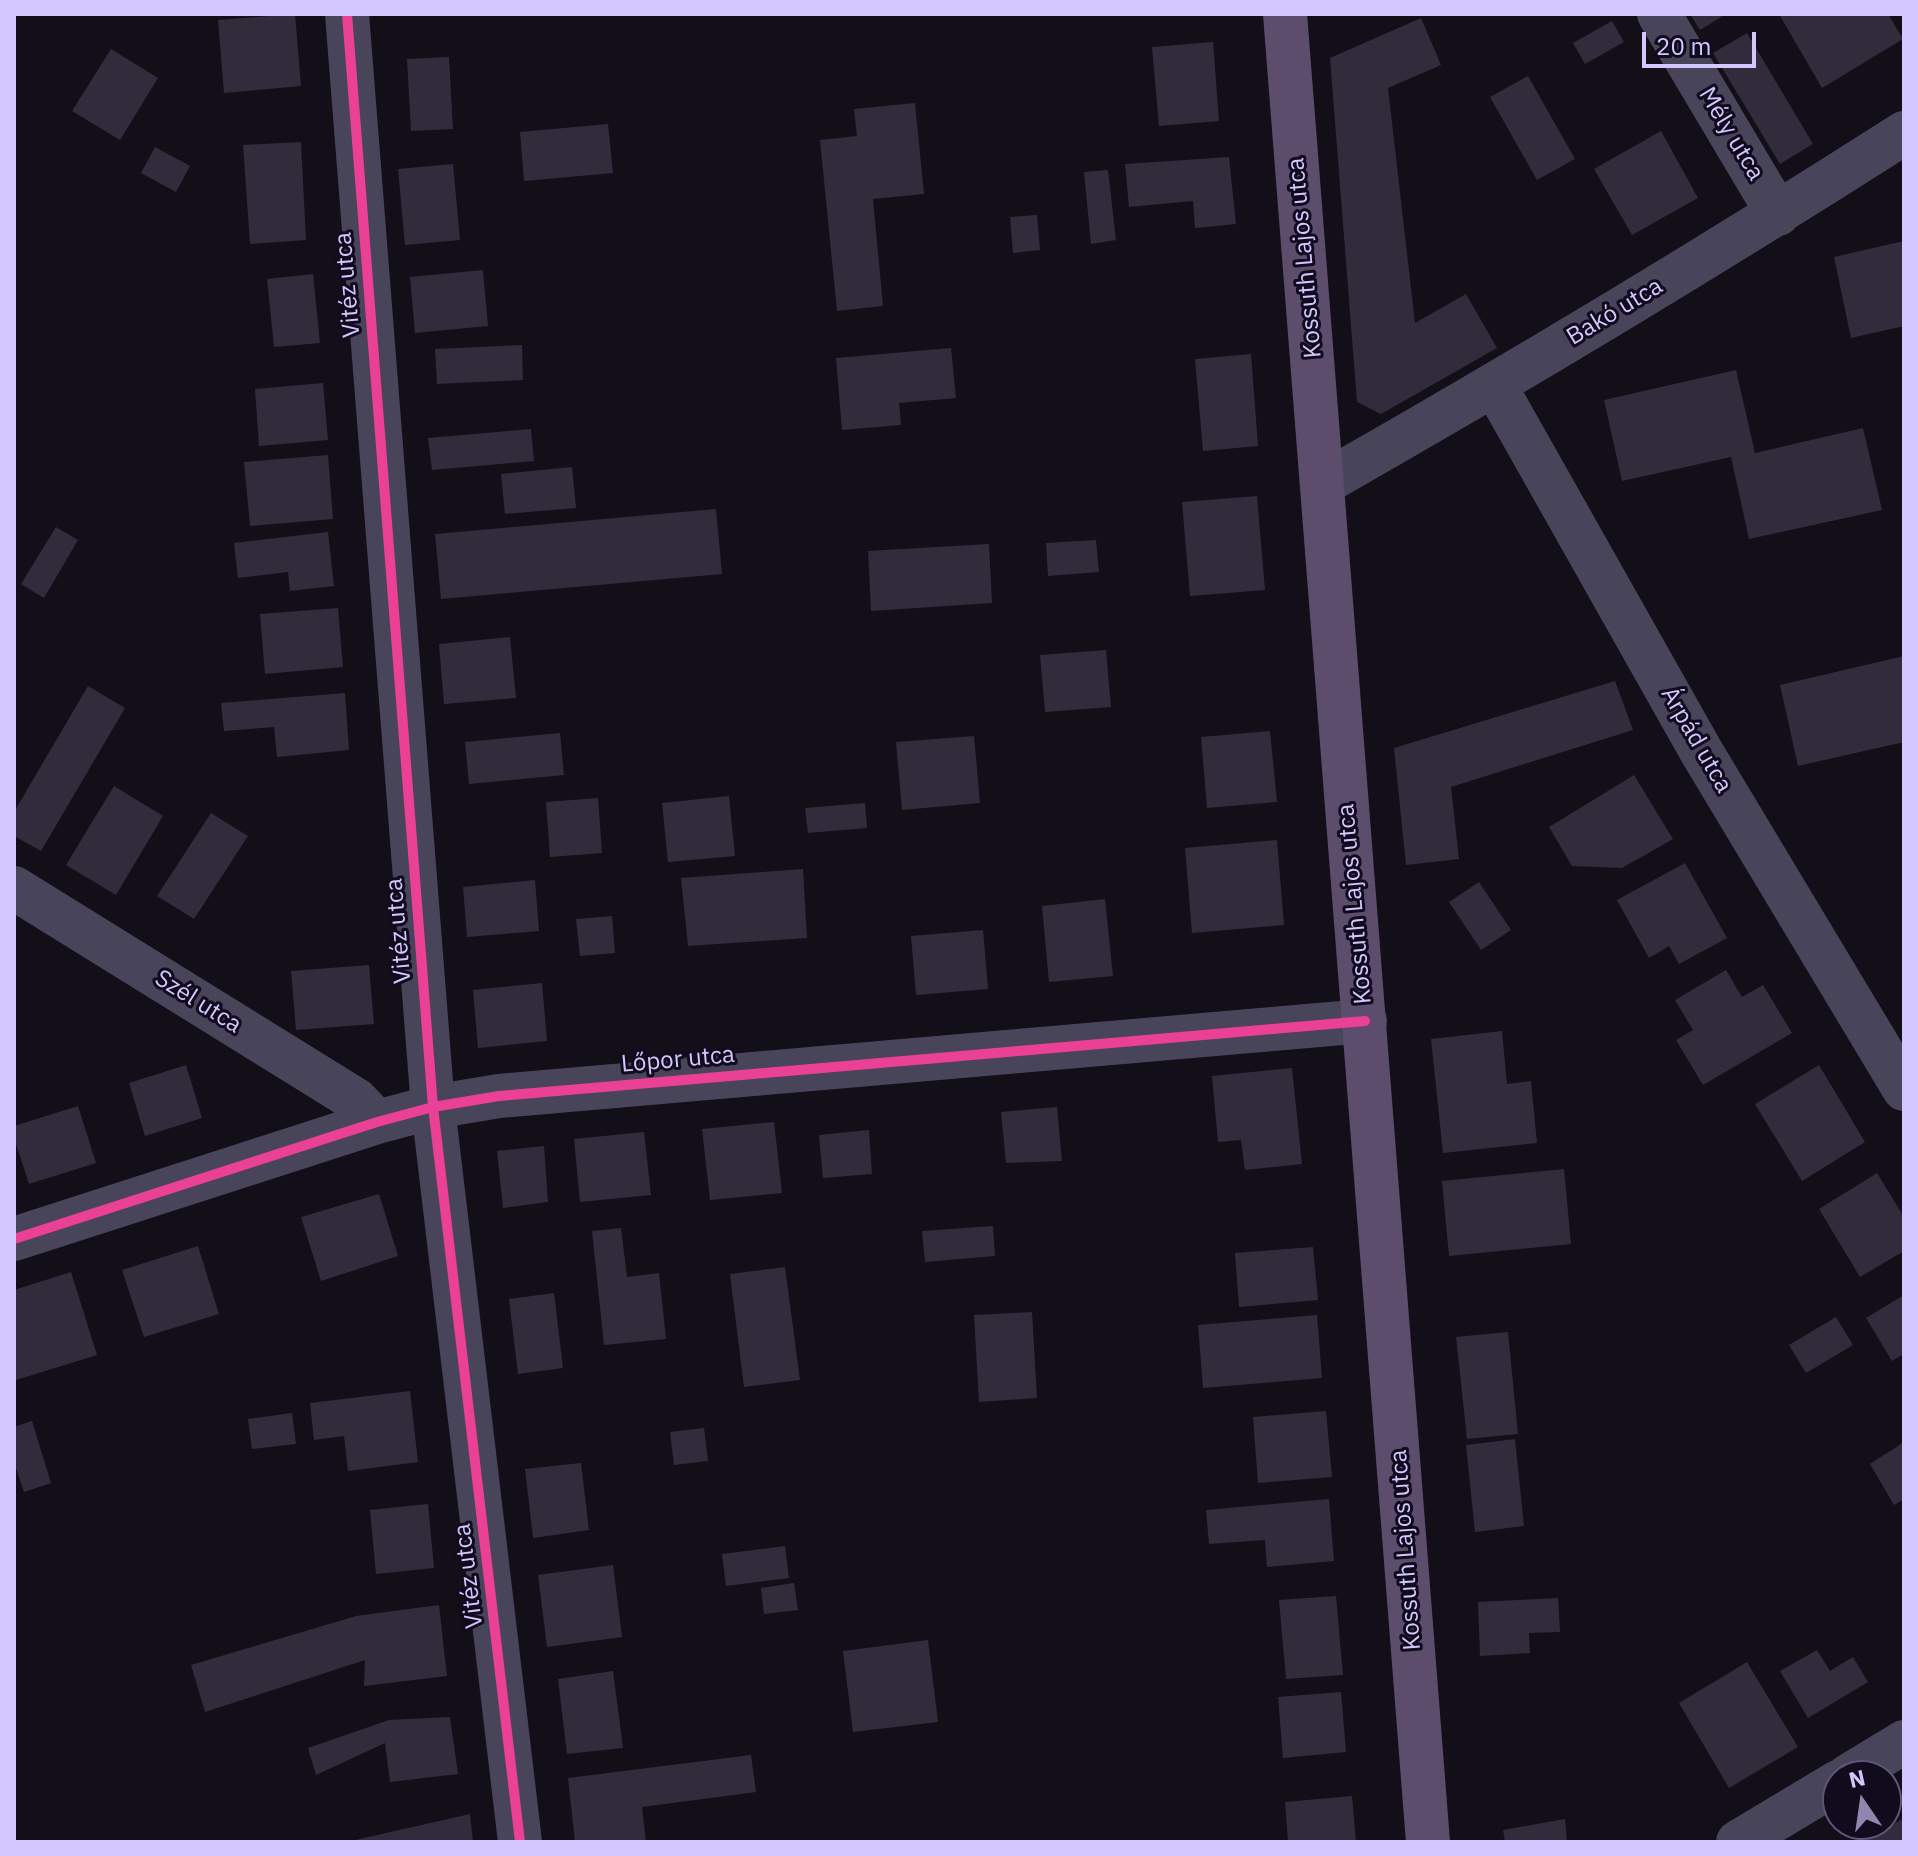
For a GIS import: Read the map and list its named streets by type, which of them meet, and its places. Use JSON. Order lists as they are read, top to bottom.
{
  "streets": {
    "main road": ["Kossuth Lajos utca"],
    "street": [
      "Mély utca",
      "Vitéz utca",
      "Bakó utca",
      "Árpád utca",
      "Szél utca",
      "Lőpor utca"
    ]
  },
  "crossings": [
    ["Mély utca", "Bakó utca"],
    ["Kossuth Lajos utca", "Bakó utca"],
    ["Kossuth Lajos utca", "Lőpor utca"],
    ["Vitéz utca", "Lőpor utca"],
    ["Bakó utca", "Árpád utca"],
    ["Szél utca", "Lőpor utca"]
  ],
  "scale_bar": "20 m",
  "north": "top"
}
